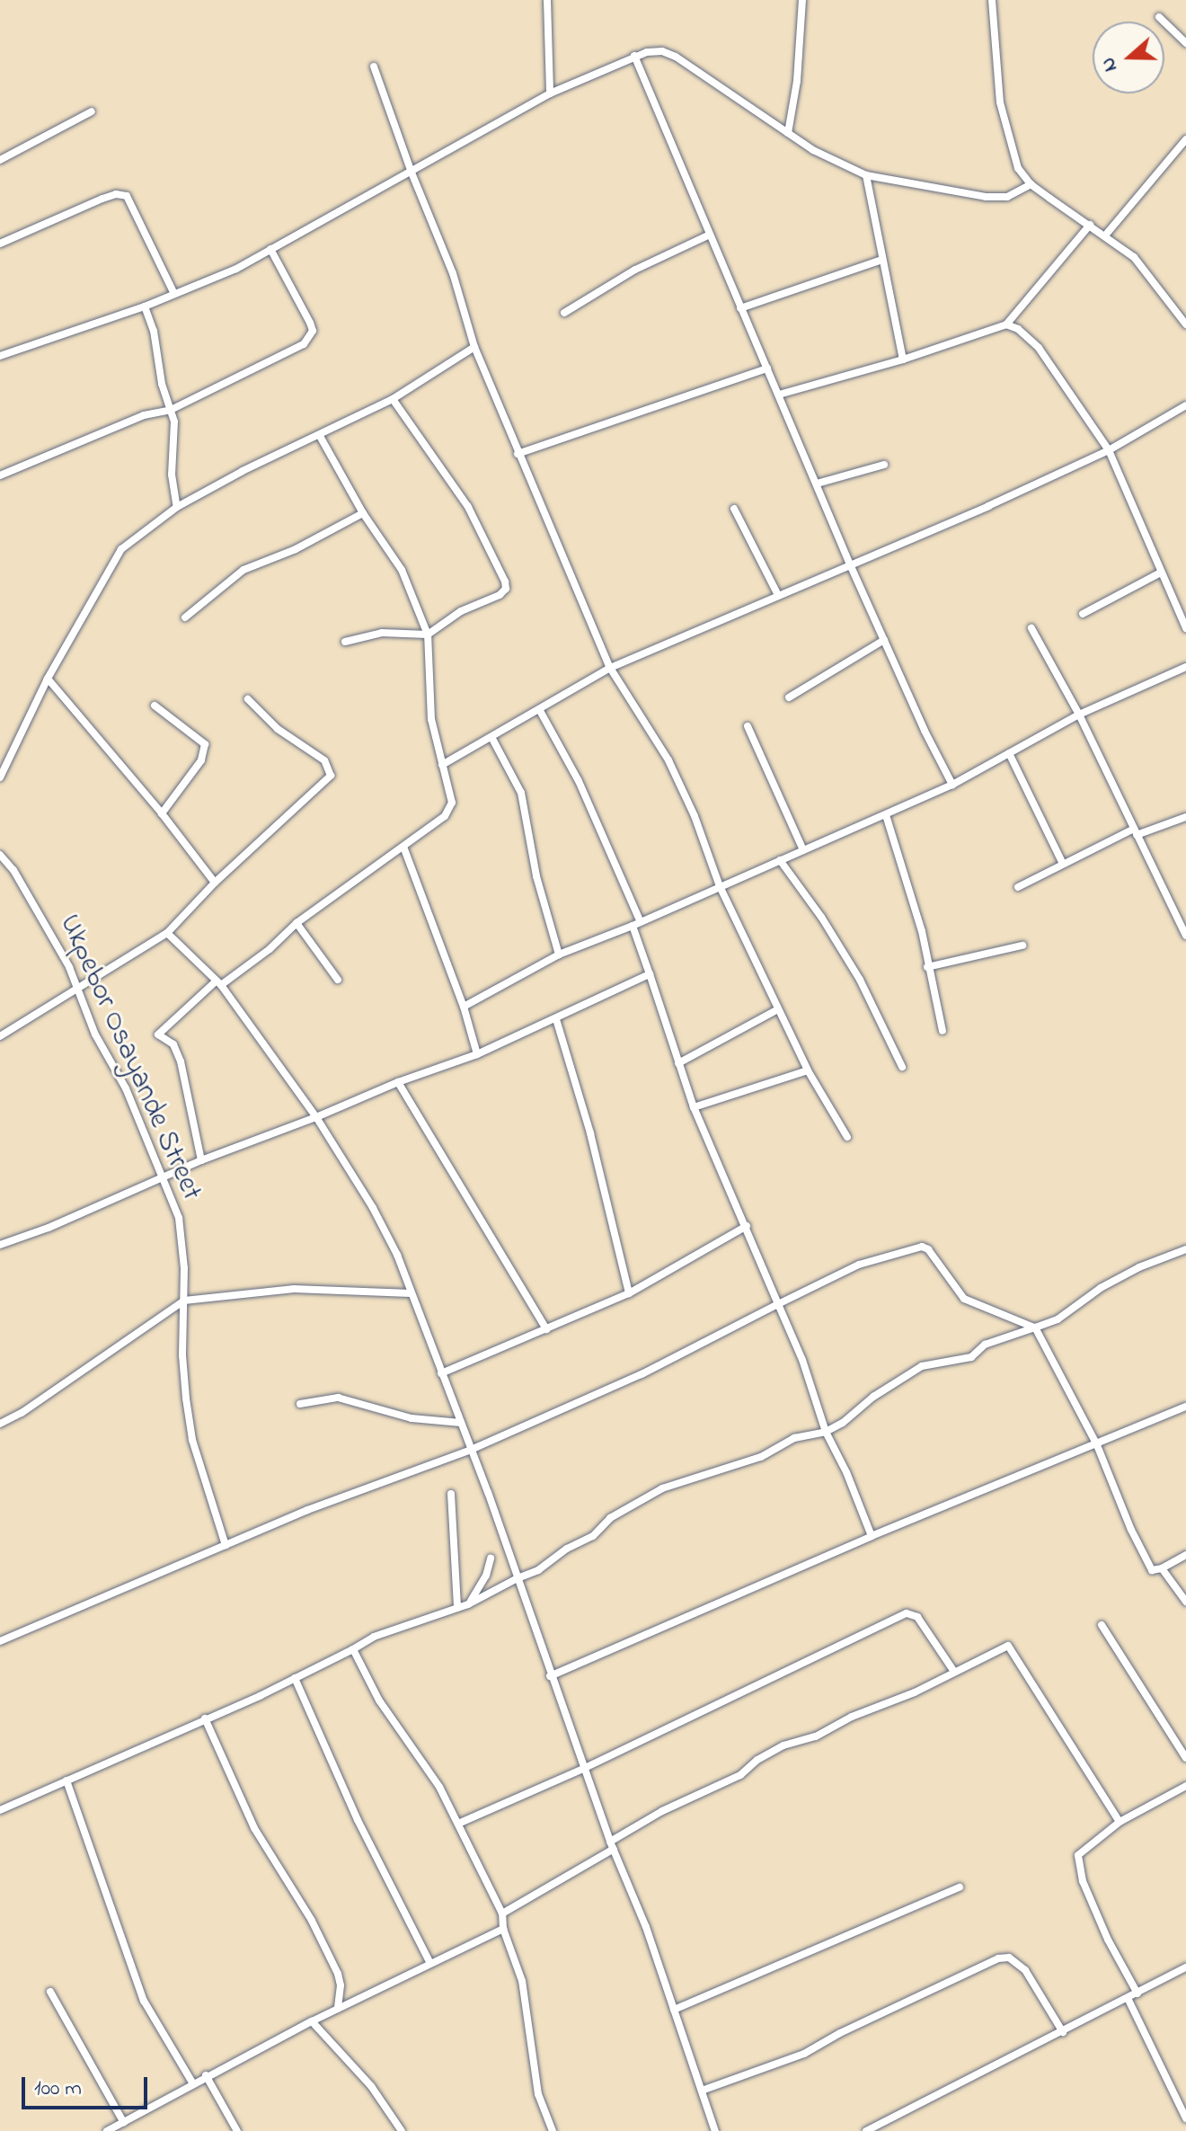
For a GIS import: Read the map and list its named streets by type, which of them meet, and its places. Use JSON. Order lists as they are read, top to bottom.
{
  "streets": {
    "street": ["Ukpebor Osayande Street"]
  },
  "scale_bar": "100 m",
  "north": "left"
}
